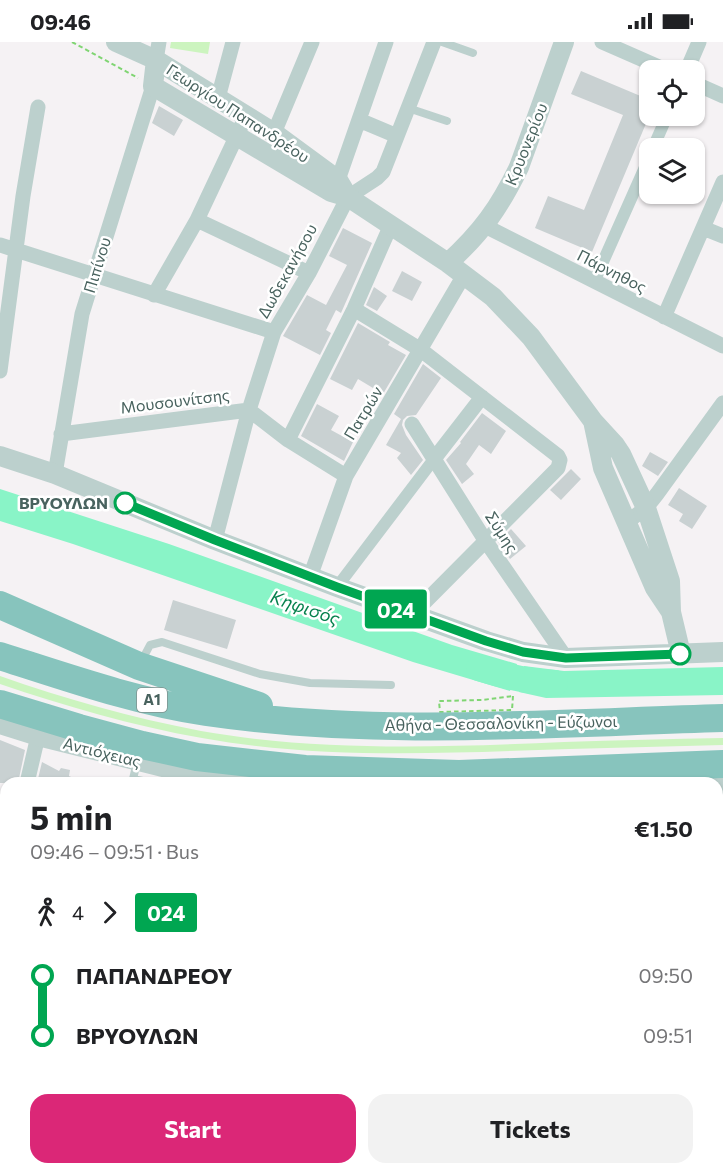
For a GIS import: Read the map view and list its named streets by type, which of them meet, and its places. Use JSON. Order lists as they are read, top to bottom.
{
  "streets": {
    "highway": ["Α1", "Αθήνα - Θεσσαλονίκη - Εύζωνοι"],
    "street": [
      "Γεωργίου Παπανδρέου",
      "Κρυονερίου",
      "Πιπίνου",
      "Δωδεκανήσου",
      "Πάρνηθος",
      "Μουσουνίτσης",
      "Πατρών",
      "Σύμης",
      "Αντιόχειας"
    ]
  },
  "crossings": [
    ["Γεωργίου Παπανδρέου", "Κρυονερίου"],
    ["Γεωργίου Παπανδρέου", "Πιπίνου"],
    ["Γεωργίου Παπανδρέου", "Δωδεκανήσου"],
    ["Γεωργίου Παπανδρέου", "Πατρών"],
    ["Κρυονερίου", "Πάρνηθος"],
    ["Κρυονερίου", "Πατρών"],
    ["Πιπίνου", "Μουσουνίτσης"],
    ["Δωδεκανήσου", "Μουσουνίτσης"],
    ["Μουσουνίτσης", "Πατρών"]
  ],
  "water": ["Κηφισός"],
  "places": ["ΒΡΥΟΥΛΩΝ"],
  "lines": ["bus line 024"],
  "page": {
    "status": "09:46",
    "on_map": "024",
    "heading": ["5 min", "09:46 – 09:51 · Bus", "€1.50"],
    "legs": ["4", "024"],
    "list": [
      {
        "name": "ΠΑΠΑΝΔΡΕΟΥ",
        "value": "09:50"
      },
      {
        "name": "ΒΡΥΟΥΛΩΝ",
        "value": "09:51"
      }
    ],
    "buttons": ["Start", "Tickets"]
  }
}
